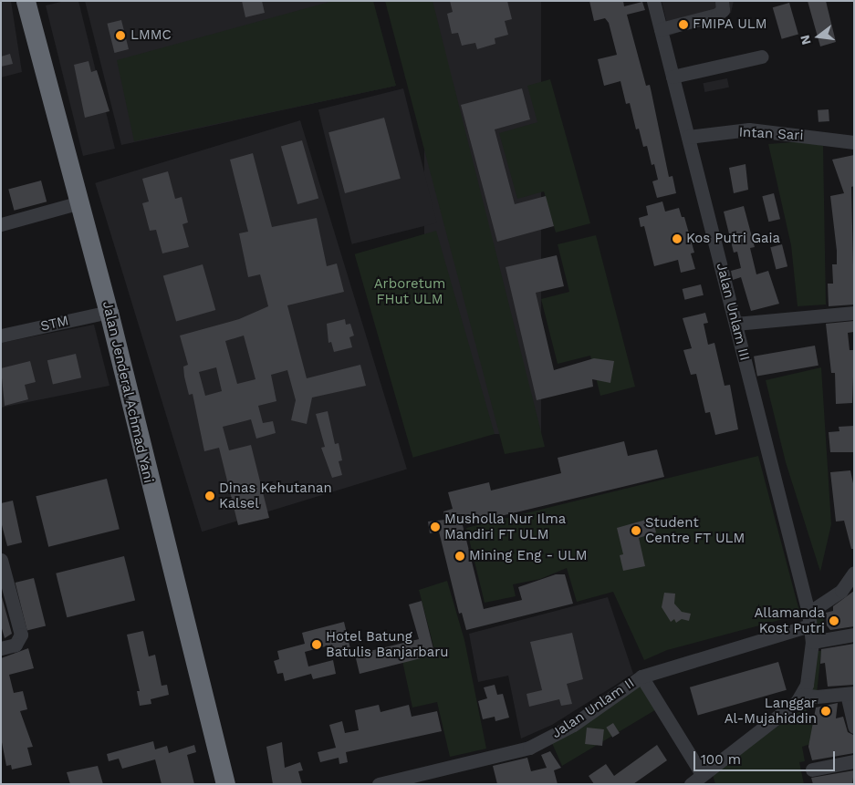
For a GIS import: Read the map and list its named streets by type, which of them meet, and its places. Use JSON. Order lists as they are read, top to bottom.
{
  "streets": {
    "highway": ["Jalan Jenderal Achmad Yani"],
    "street": [
      "Intan Sari",
      "Jalan Unlam III",
      "STM",
      "Jalan Unlam II"
    ]
  },
  "crossings": [
    ["Intan Sari", "Jalan Unlam III"],
    ["Jalan Unlam III", "Jalan Unlam II"],
    ["STM", "Jalan Jenderal Achmad Yani"]
  ],
  "parks": ["Arboretum FHut ULM"],
  "places": [
    "FMIPA ULM",
    "LMMC",
    "Kos Putri Gaia",
    "Dinas Kehutanan Kalsel",
    "Musholla Nur Ilma Mandiri FT ULM",
    "Student Centre FT ULM",
    "Mining Eng - ULM",
    "Allamanda Kost Putri",
    "Hotel Batung Batulis Banjarbaru",
    "Langgar Al-Mujahiddin"
  ],
  "scale_bar": "100 m",
  "north": "left"
}
